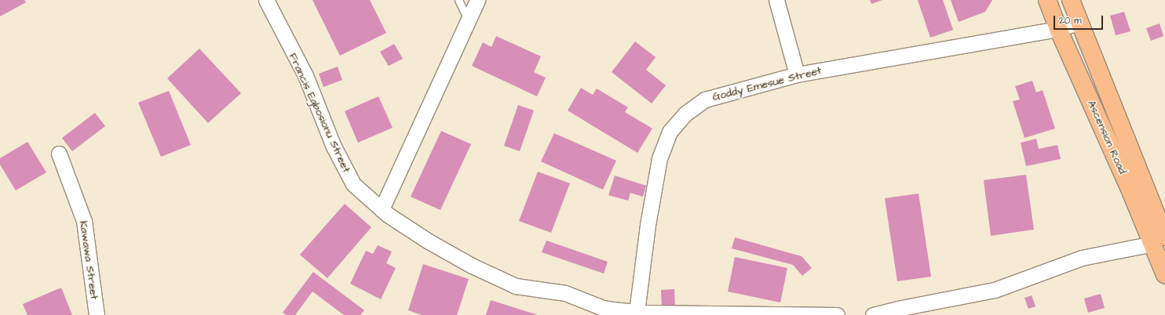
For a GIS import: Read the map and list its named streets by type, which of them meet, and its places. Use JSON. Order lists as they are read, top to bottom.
{
  "streets": {
    "main road": ["Ascension Road"],
    "street": ["Goddy Emesue Street", "Francis Egbosionu Street", "Kawawa Street"]
  },
  "crossings": [
    ["Goddy Emesue Street", "Francis Egbosionu Street"],
    ["Goddy Emesue Street", "Ascension Road"]
  ],
  "scale_bar": "20 m"
}
